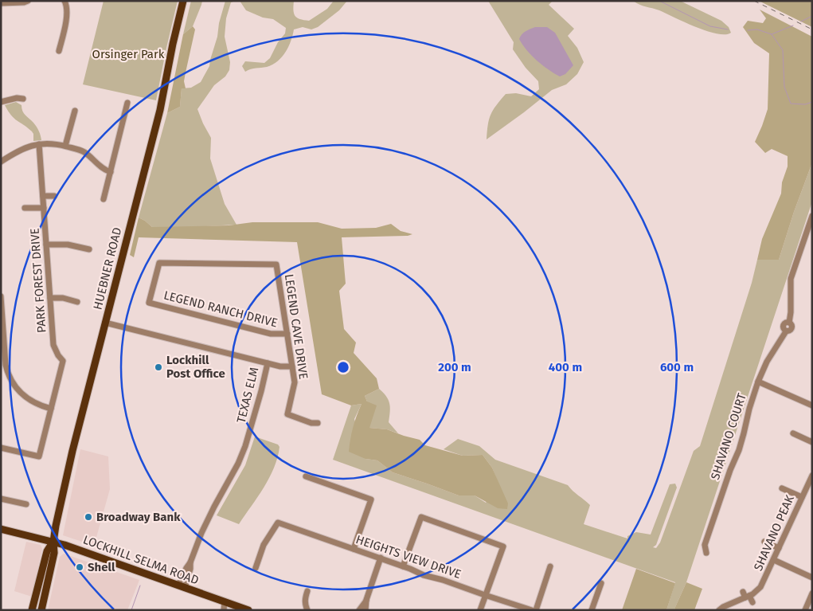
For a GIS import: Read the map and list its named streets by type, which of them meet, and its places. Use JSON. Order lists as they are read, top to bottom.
{
  "streets": {
    "main road": ["HUEBNER ROAD", "LOCKHILL SELMA ROAD"],
    "street": [
      "PARK FOREST DRIVE",
      "LEGEND RANCH DRIVE",
      "LEGEND CAVE DRIVE",
      "TEXAS ELM",
      "SHAVANO COURT",
      "SHAVANO PEAK",
      "HEIGHTS VIEW DRIVE"
    ]
  },
  "crossings": [
    ["HUEBNER ROAD", "TEXAS ELM"],
    ["HUEBNER ROAD", "LOCKHILL SELMA ROAD"],
    ["LEGEND RANCH DRIVE", "LEGEND CAVE DRIVE"],
    ["TEXAS ELM", "LOCKHILL SELMA ROAD"]
  ],
  "parks": ["Orsinger Park"],
  "places": ["Lockhill Post Office", "Broadway Bank", "Shell"],
  "rings": ["200 m", "400 m", "600 m"]
}
